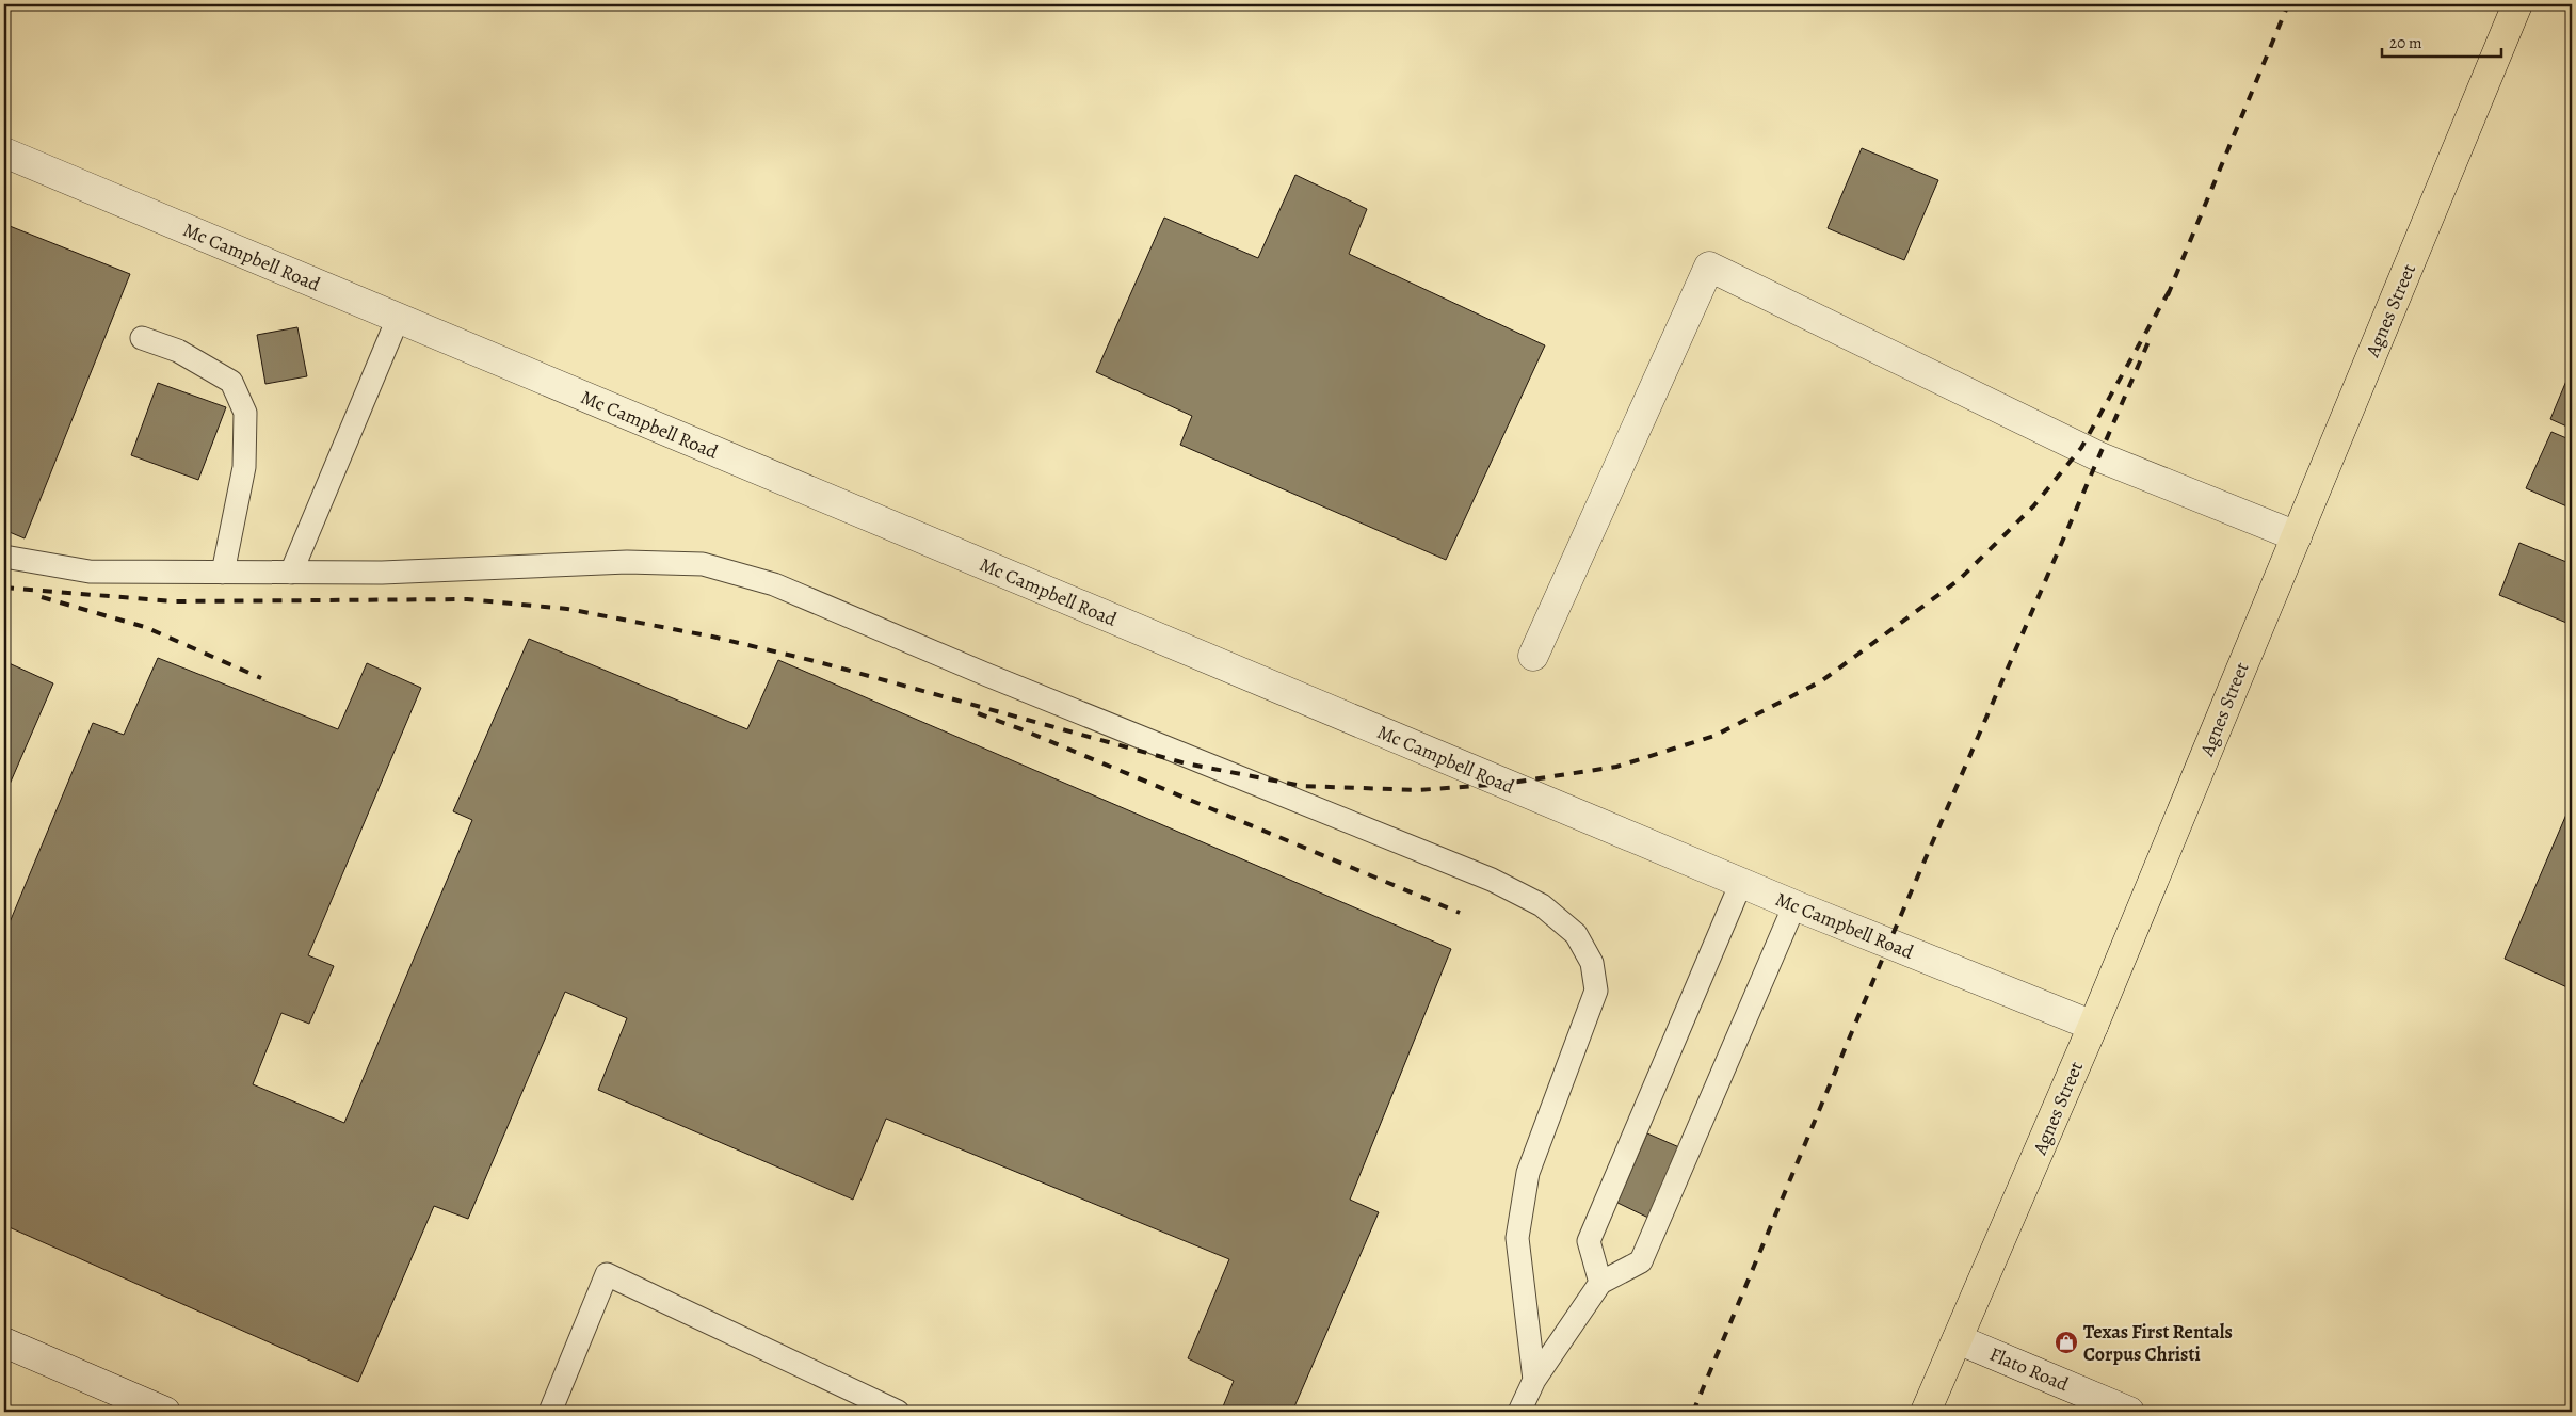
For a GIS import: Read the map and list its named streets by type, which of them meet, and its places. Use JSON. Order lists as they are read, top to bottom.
{
  "streets": {
    "main road": ["Agnes Street"],
    "street": ["Mc Campbell Road", "Flato Road"]
  },
  "crossings": [
    ["Mc Campbell Road", "Agnes Street"],
    ["Agnes Street", "Flato Road"]
  ],
  "places": {
    "shop": ["Texas First Rentals Corpus Christi"]
  },
  "scale_bar": "20 m"
}
